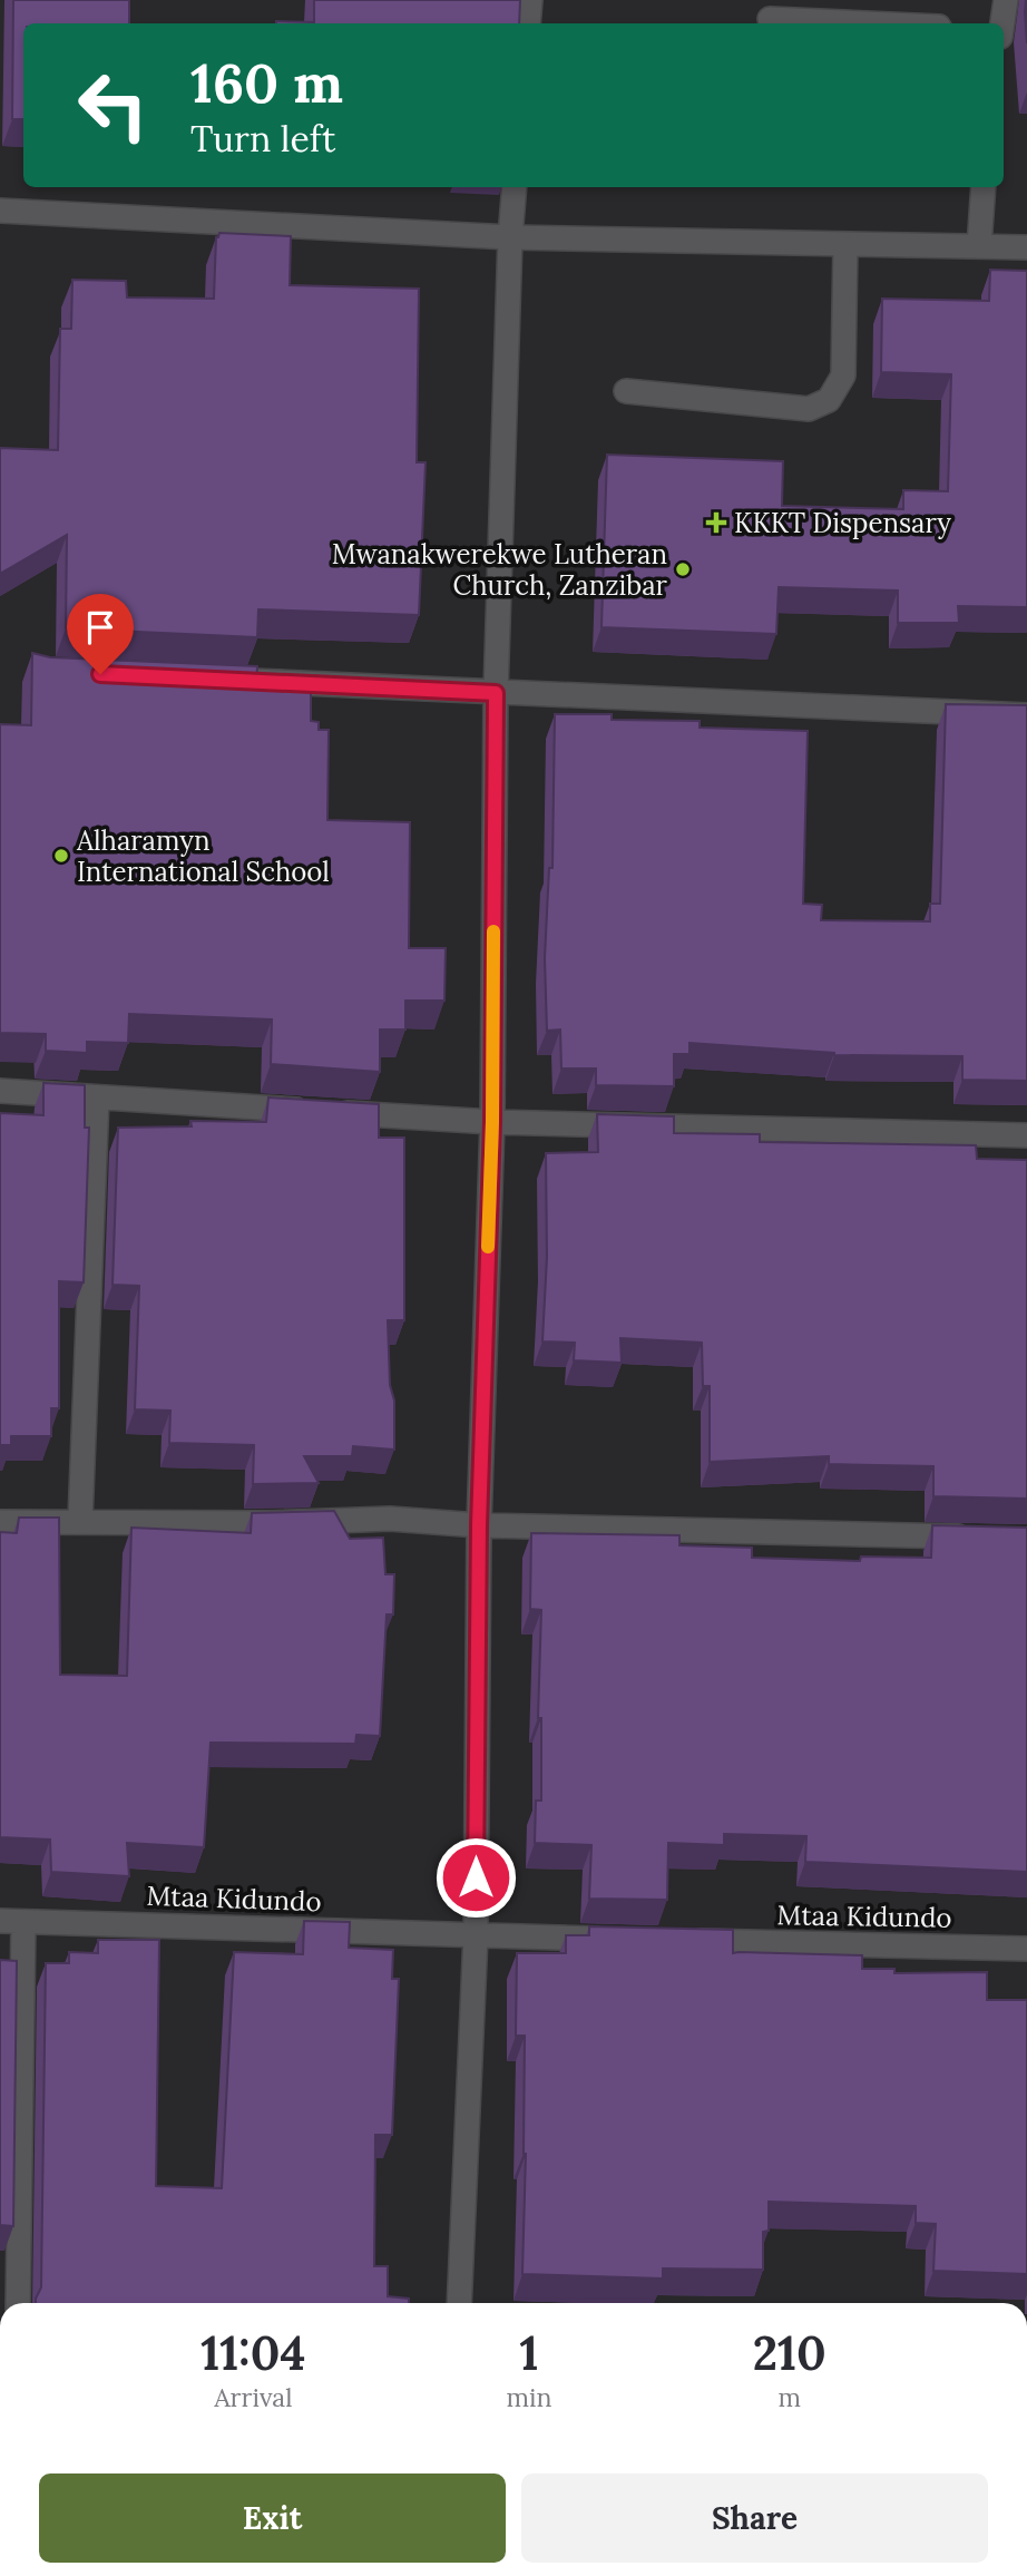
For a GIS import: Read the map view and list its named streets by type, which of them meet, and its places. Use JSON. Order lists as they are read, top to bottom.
{
  "streets": {
    "street": ["Mtaa Kidundo"]
  },
  "places": {
    "health": ["KKKT Dispensary"],
    "other": ["Mwanakwerekwe Lutheran Church, Zanzibar", "Alharamyn International School"]
  },
  "page": {
    "turn": ["160 m", "Turn left"],
    "eta": [
      "11:04",
      "Arrival",
      "1",
      "min",
      "210",
      "m"
    ],
    "buttons": ["Exit", "Share"]
  }
}
